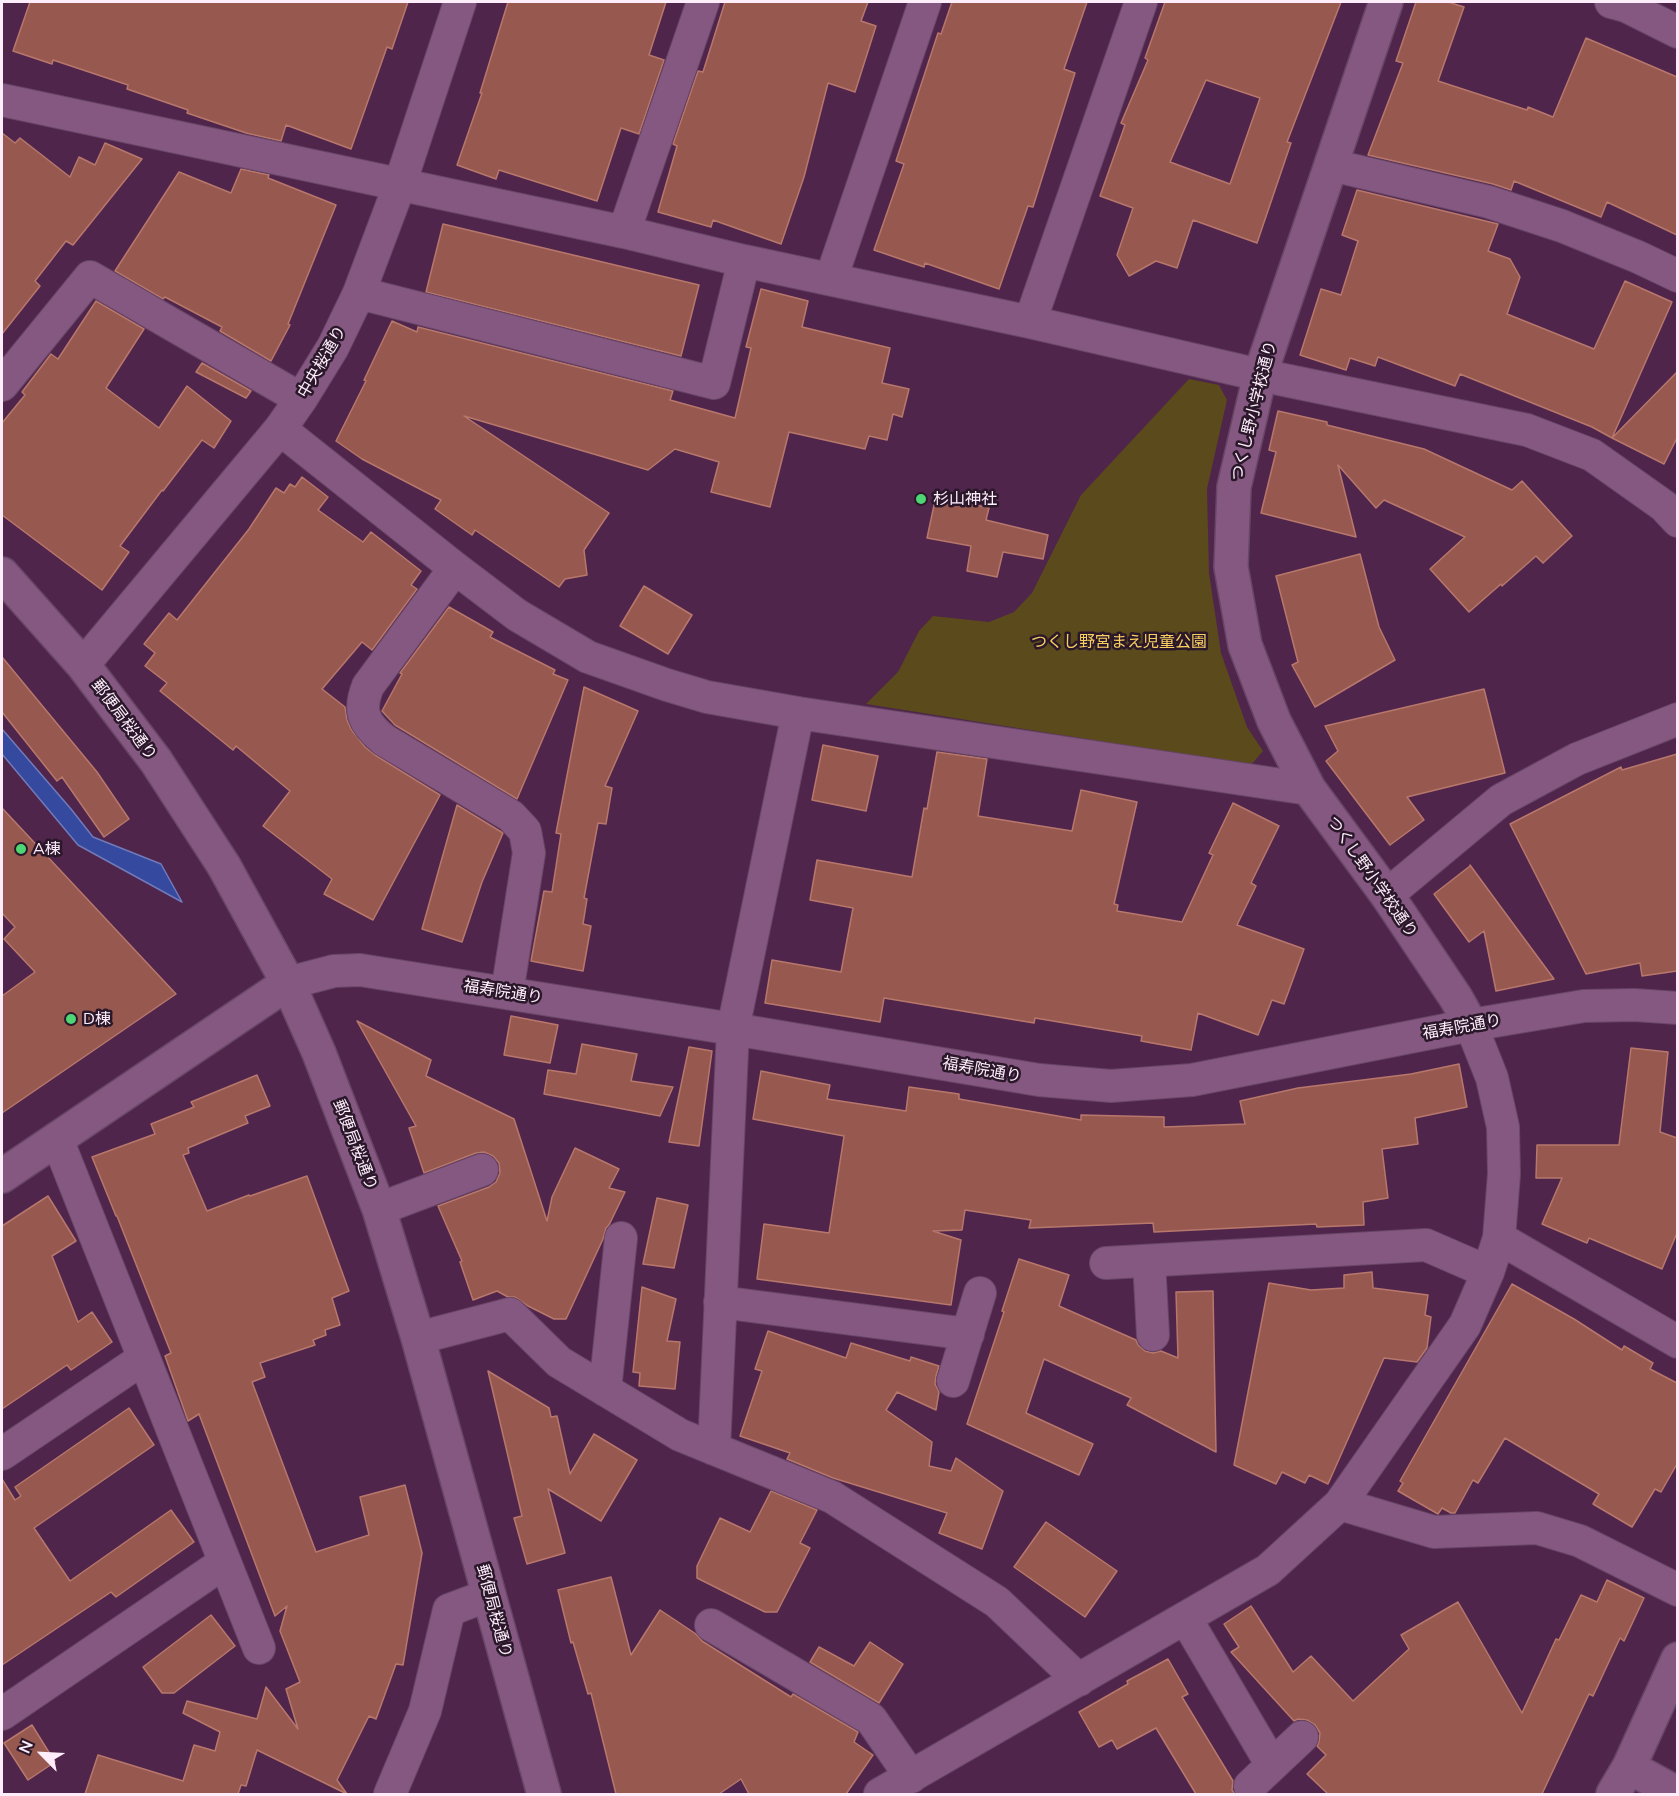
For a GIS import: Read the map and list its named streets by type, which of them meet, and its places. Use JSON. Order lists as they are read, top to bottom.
{
  "streets": {
    "street": [
      "中央桜通り",
      "つくし野小学校通り",
      "郵便局桜通り",
      "福寿院通り"
    ]
  },
  "crossings": [
    ["中央桜通り", "郵便局桜通り"],
    ["つくし野小学校通り", "福寿院通り"],
    ["郵便局桜通り", "福寿院通り"]
  ],
  "parks": ["つくし野宮まえ児童公園"],
  "places": ["杉山神社", "A棟", "D棟"],
  "north": "top left"
}
